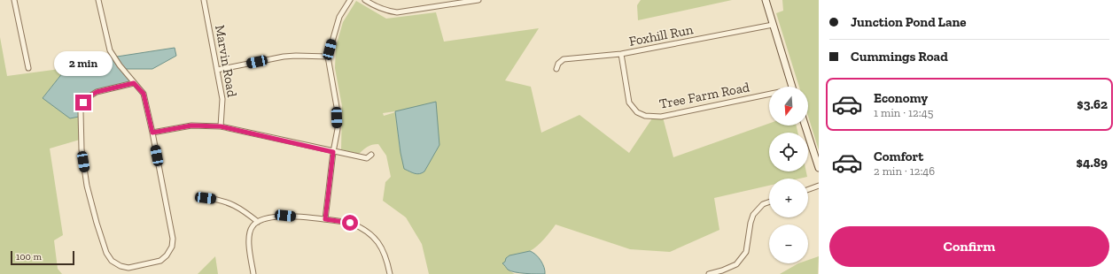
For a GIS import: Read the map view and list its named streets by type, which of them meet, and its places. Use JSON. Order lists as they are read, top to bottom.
{
  "streets": {
    "street": ["Foxhill Run", "Marvin Road", "Tree Farm Road"]
  },
  "crossings": [
    ["Foxhill Run", "Tree Farm Road"]
  ],
  "scale_bar": "100 m",
  "north": "bottom",
  "page": {
    "banner": ["Junction Pond Lane", "Cummings Road"],
    "bubble": "2 min",
    "list": [
      {
        "name": "Economy",
        "note": "1 min · 12:45",
        "value": "$3.62"
      },
      {
        "name": "Comfort",
        "note": "2 min · 12:46",
        "value": "$4.89"
      }
    ],
    "map_buttons": ["+", "−"],
    "buttons": "Confirm",
    "scale": "100 m"
  }
}
